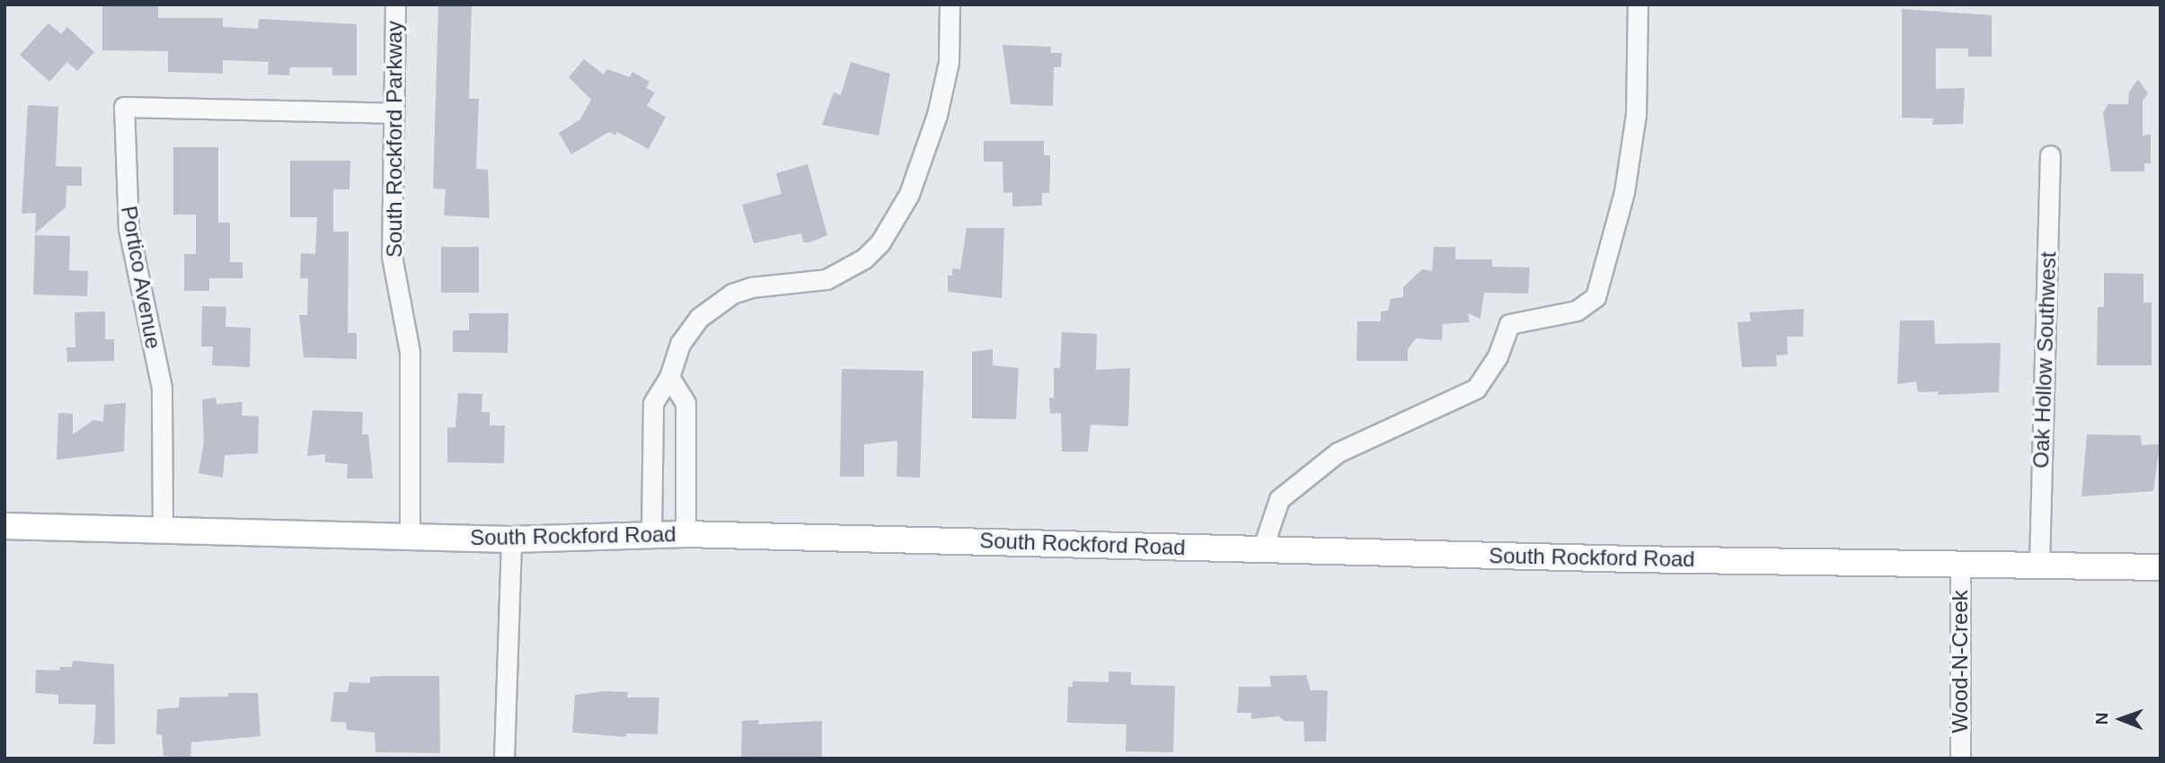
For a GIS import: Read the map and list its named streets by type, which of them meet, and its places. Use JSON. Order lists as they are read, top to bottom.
{
  "streets": {
    "street": [
      "South Rockford Parkway",
      "Portico Avenue",
      "Oak Hollow Southwest",
      "South Rockford Road",
      "Wood-N-Creek"
    ]
  },
  "crossings": [
    ["South Rockford Parkway", "Portico Avenue"],
    ["South Rockford Parkway", "South Rockford Road"],
    ["Portico Avenue", "South Rockford Road"],
    ["Oak Hollow Southwest", "South Rockford Road"],
    ["South Rockford Road", "Wood-N-Creek"]
  ],
  "north": "left"
}
